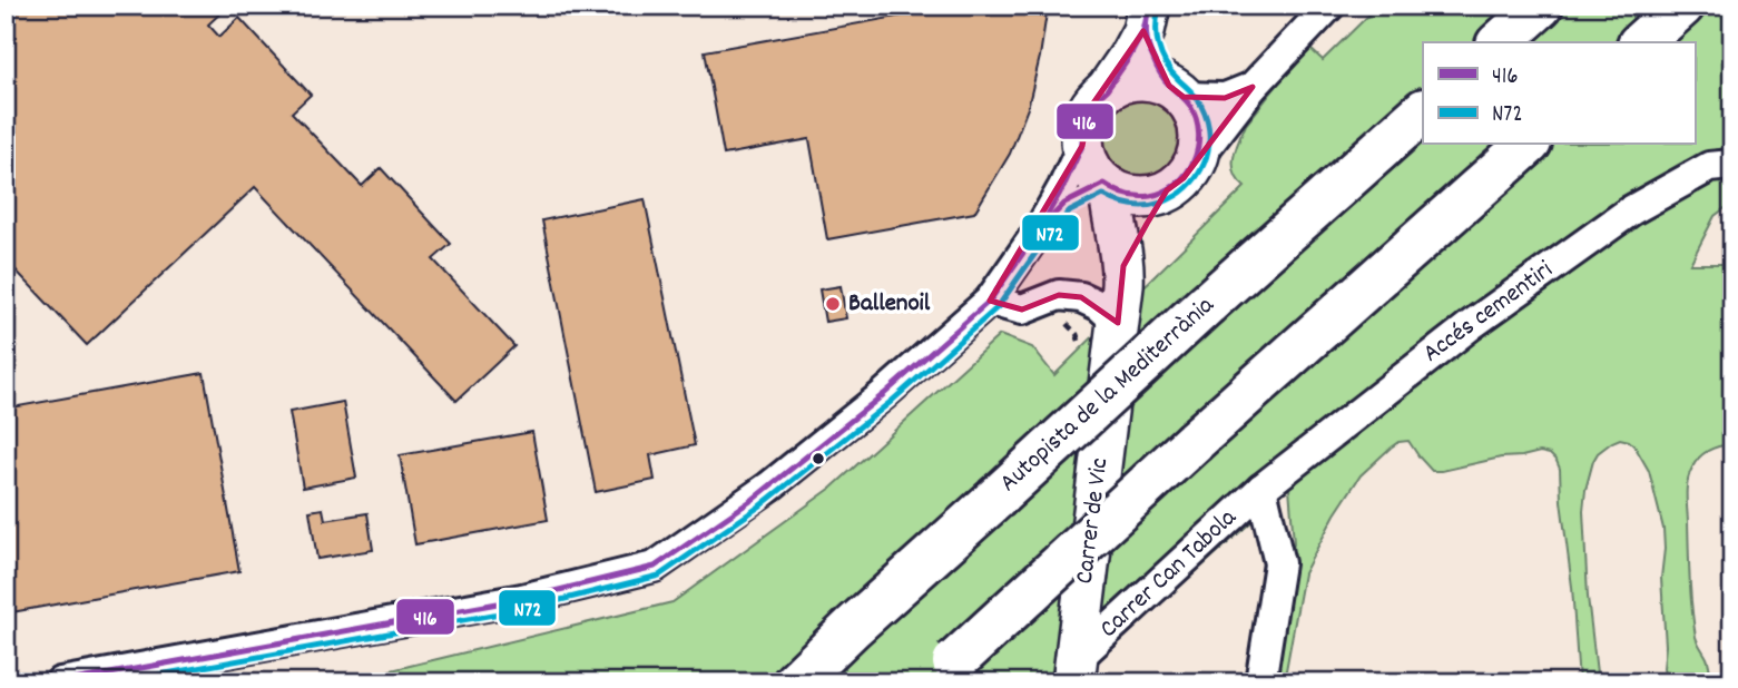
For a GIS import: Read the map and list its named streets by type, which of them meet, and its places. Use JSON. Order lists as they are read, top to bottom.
{
  "streets": {
    "highway": ["Autopista de la Mediterrània"],
    "street": ["Accés cementiri", "Carrer de Vic", "Carrer Can Tabola"]
  },
  "crossings": [
    ["Accés cementiri", "Carrer Can Tabola"],
    ["Carrer de Vic", "Carrer Can Tabola"]
  ],
  "places": ["Ballenoil"],
  "lines": ["transit line 416", "transit line N72"],
  "legend": ["416", "N72"]
}
